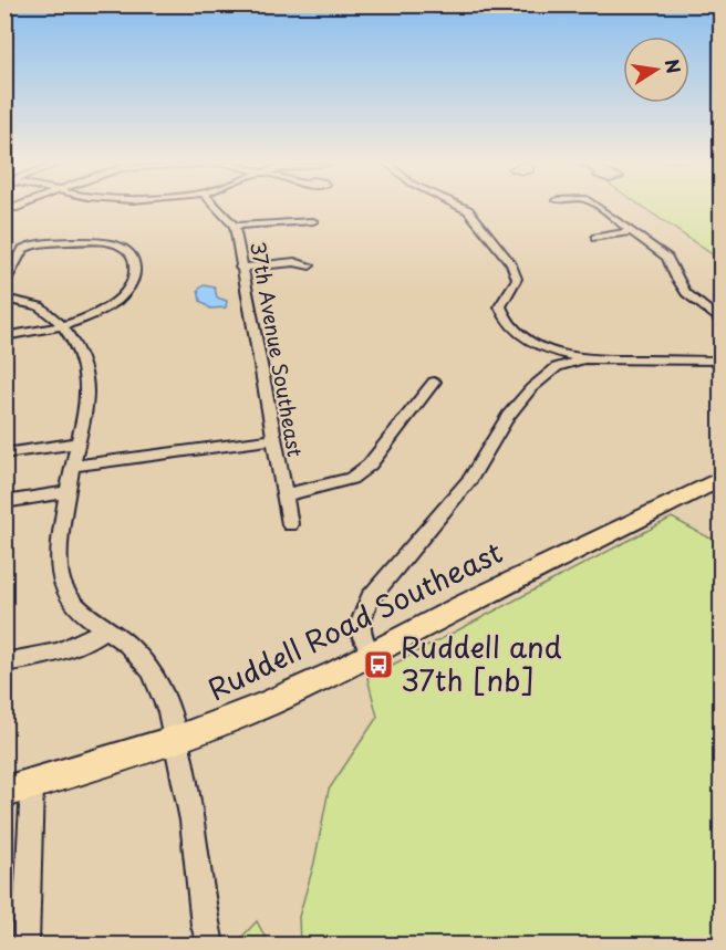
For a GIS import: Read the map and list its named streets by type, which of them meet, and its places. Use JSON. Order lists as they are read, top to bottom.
{
  "streets": {
    "main road": ["Ruddell Road Southeast"],
    "street": ["37th Avenue Southeast"]
  },
  "places": {
    "bus stop": ["Ruddell and 37th [nb]"]
  },
  "north": "right"
}
